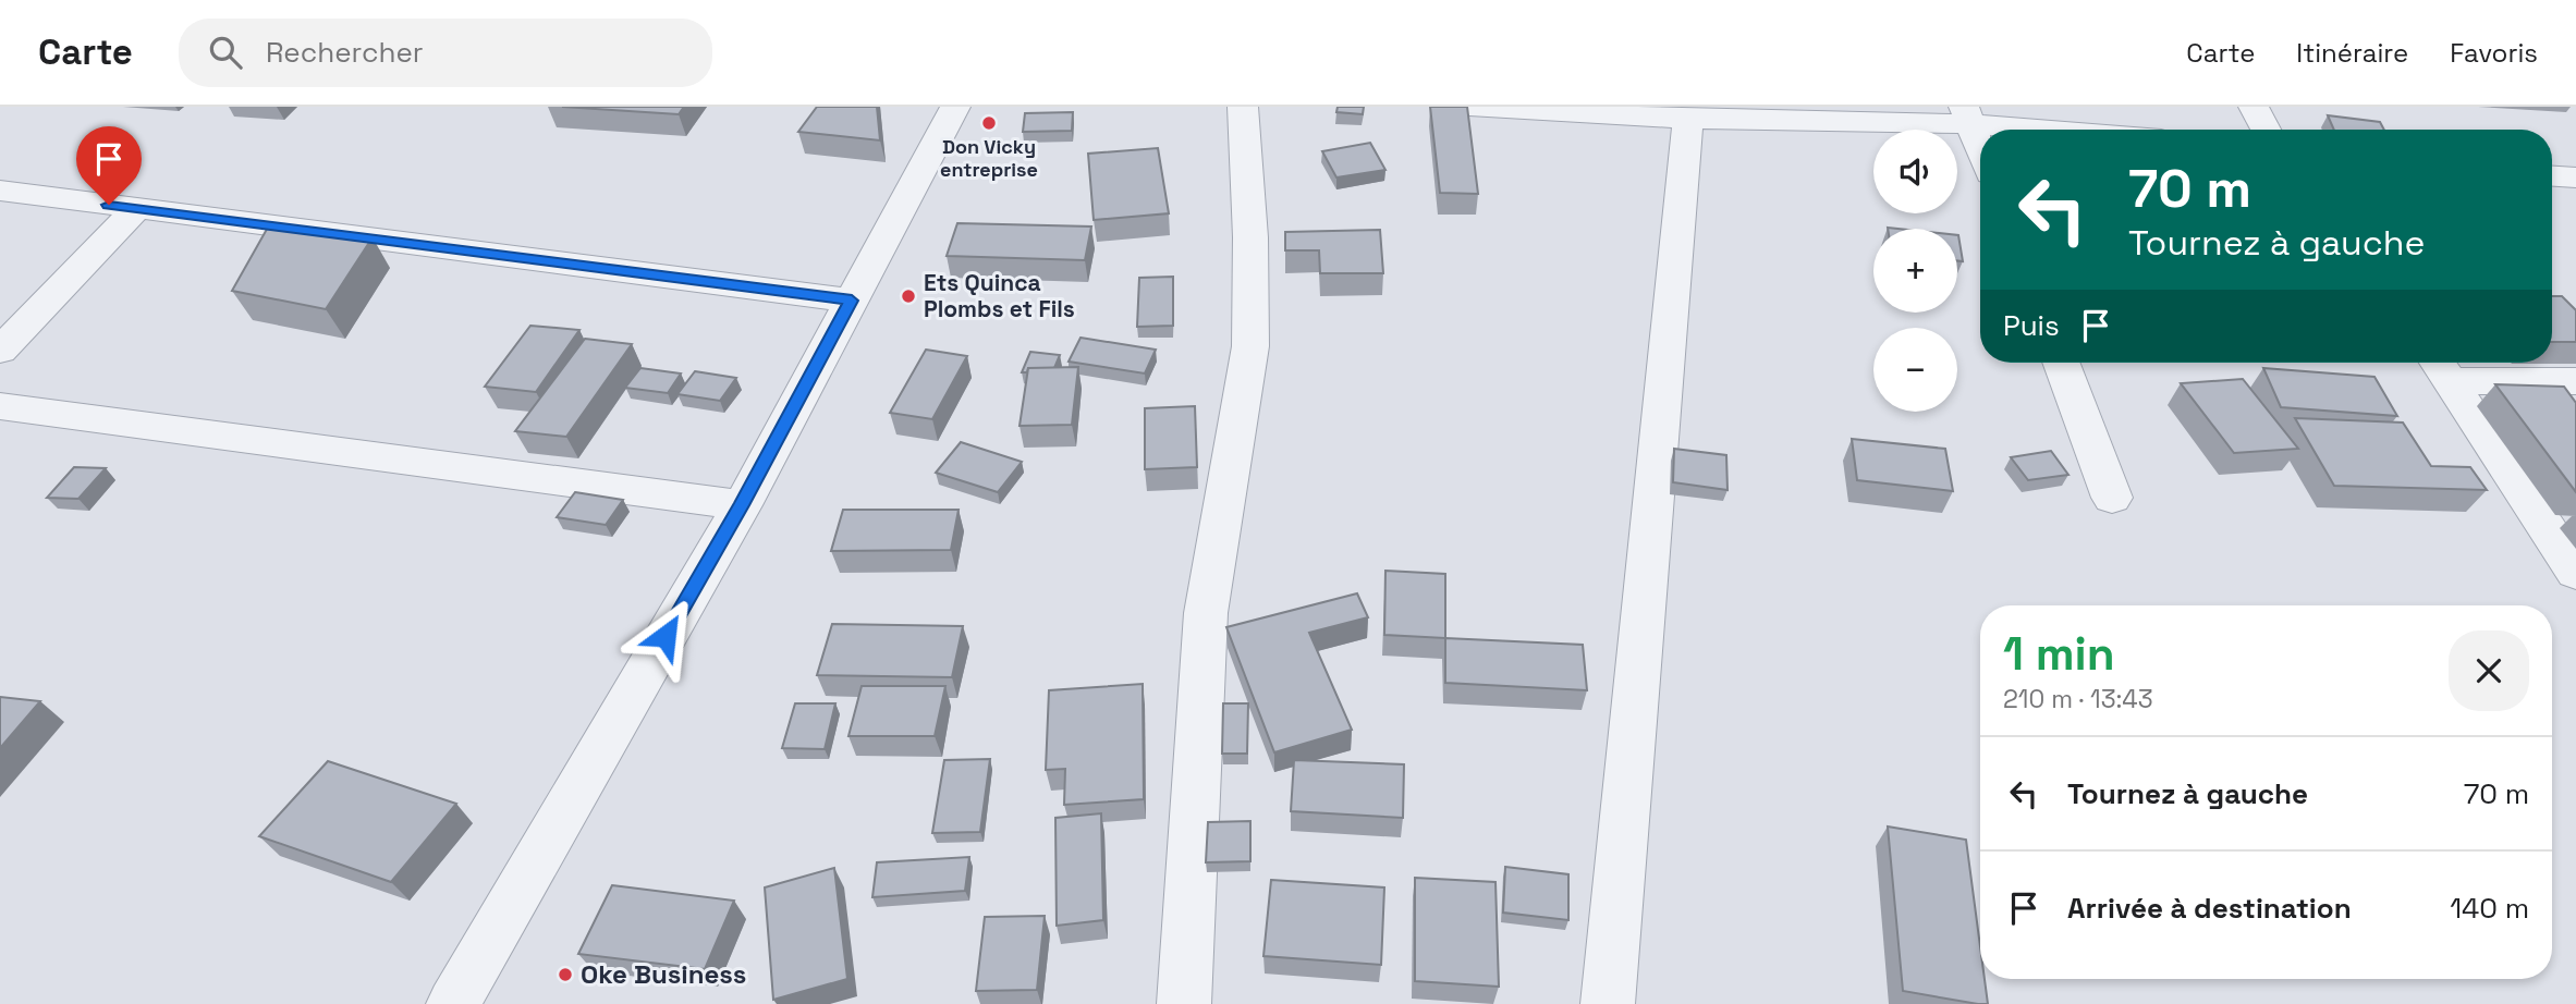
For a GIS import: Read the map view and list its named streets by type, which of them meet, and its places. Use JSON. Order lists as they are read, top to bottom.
{
  "places": ["Don Vicky entreprise", "Ets Quinca Plombs et Fils", "Oke Business"],
  "page": {
    "header": "Carte",
    "search": "Rechercher",
    "nav": ["Carte", "Itinéraire", "Favoris"],
    "map_buttons": ["+", "−"],
    "turn": ["70 m", "Tournez à gauche"],
    "then": "Puis",
    "heading": ["1 min", "210 m · 13:43"],
    "list": [
      {
        "name": "Tournez à gauche",
        "value": "70 m"
      },
      {
        "name": "Arrivée à destination",
        "value": "140 m"
      }
    ]
  }
}
